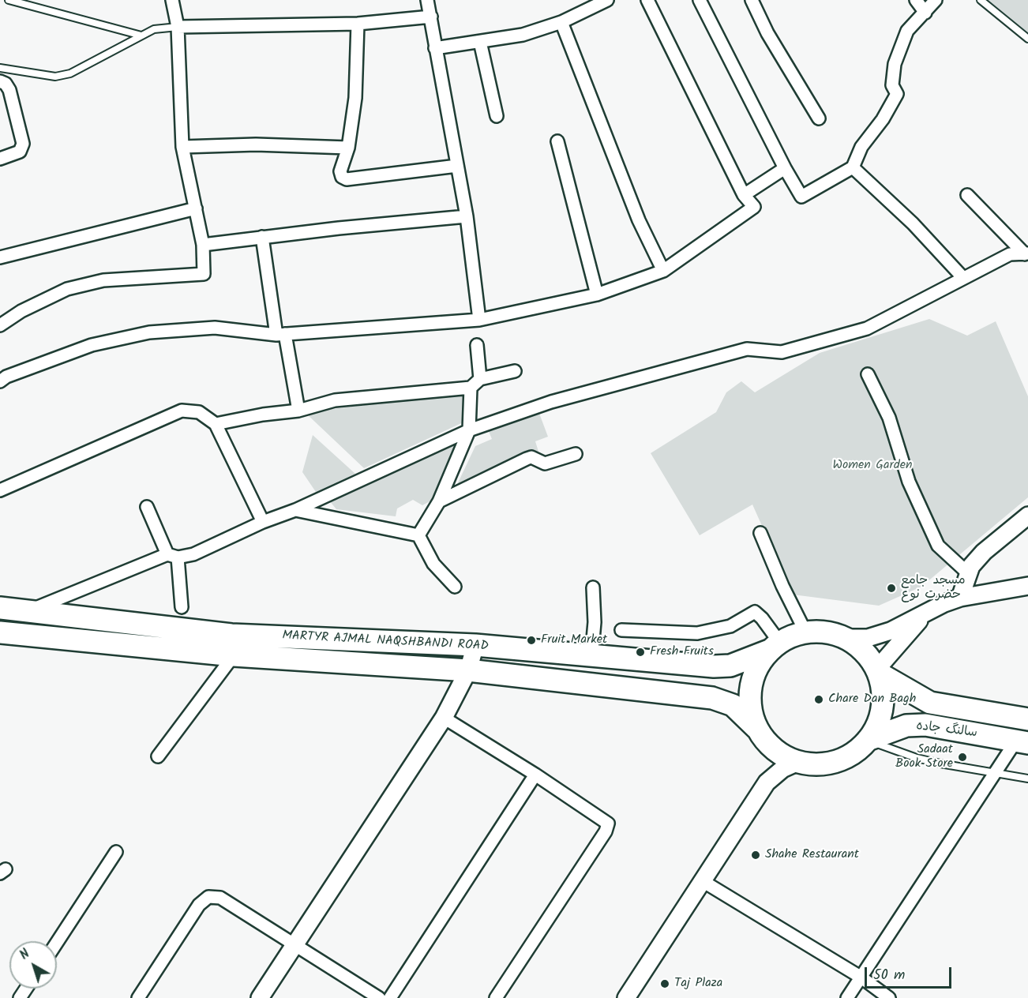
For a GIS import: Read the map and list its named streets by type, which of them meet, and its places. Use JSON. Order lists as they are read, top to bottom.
{
  "streets": {
    "highway": ["MARTYR AJMAL NAQSHBANDI ROAD", "سالنگ جاده"]
  },
  "crossings": [
    ["MARTYR AJMAL NAQSHBANDI ROAD", "سالنگ جاده"]
  ],
  "parks": ["Women Garden"],
  "places": [
    "مسجد جامع حضرت نوع",
    "Fruit Market",
    "Fresh Fruits",
    "Chare Dan Bagh",
    "Sadaat Book Store",
    "Shahe Restaurant",
    "Taj Plaza"
  ],
  "scale_bar": "50 m",
  "north": "top left"
}
